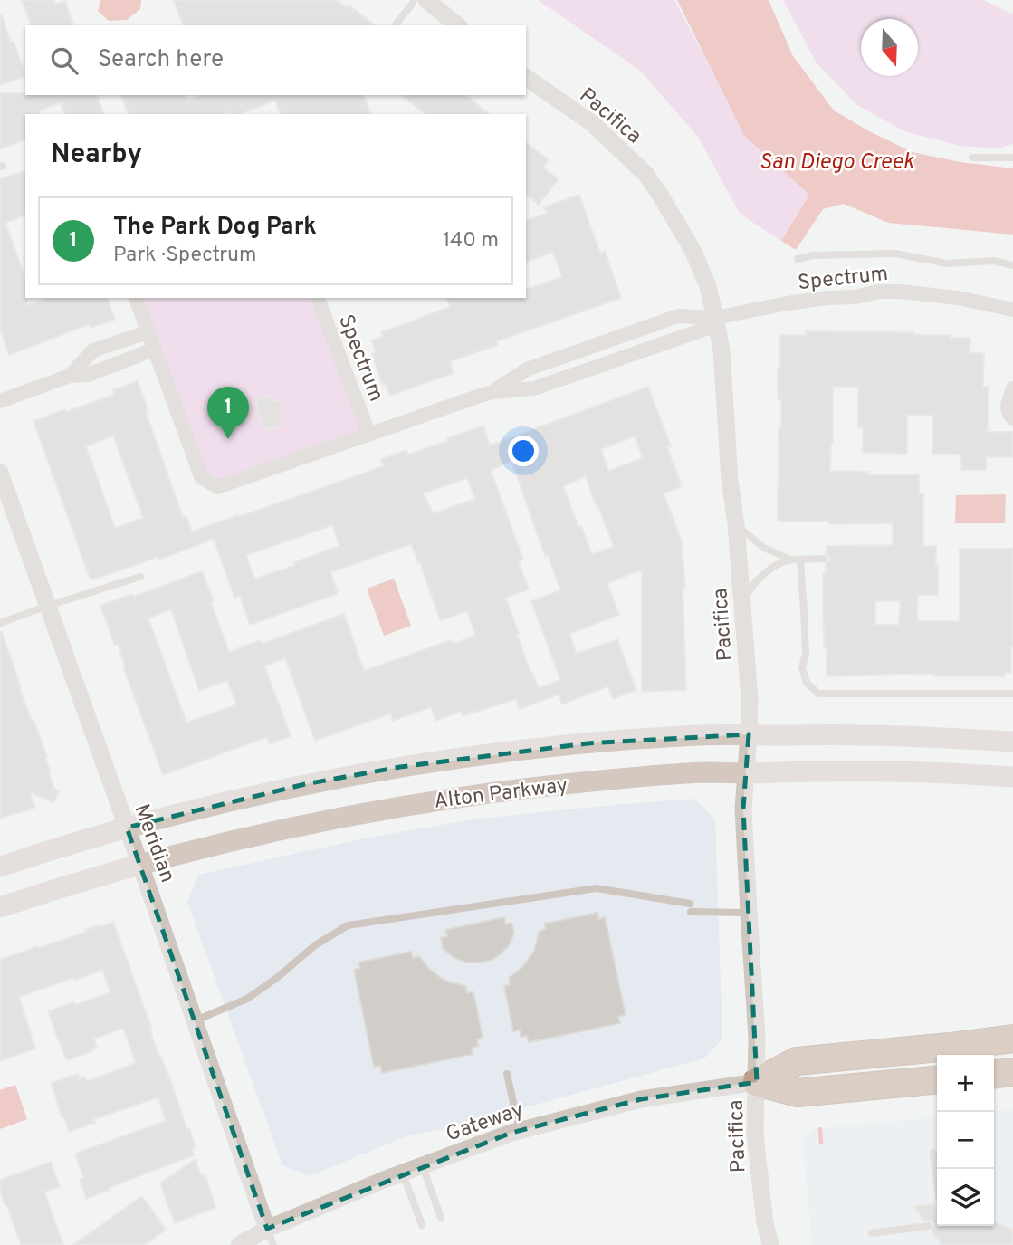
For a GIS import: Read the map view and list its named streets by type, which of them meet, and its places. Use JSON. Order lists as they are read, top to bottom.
{
  "streets": {
    "main road": ["Alton Parkway"],
    "street": [
      "Pacifica",
      "Spectrum",
      "Meridian",
      "Gateway"
    ]
  },
  "crossings": [
    ["Pacifica", "Spectrum"],
    ["Pacifica", "Alton Parkway"],
    ["Pacifica", "Gateway"],
    ["Alton Parkway", "Meridian"],
    ["Meridian", "Gateway"]
  ],
  "water": ["San Diego Creek"],
  "north": "bottom",
  "page": {
    "search": "Search here",
    "heading": "Nearby",
    "list": [
      {
        "mark": "1",
        "name": "The Park Dog Park",
        "note": "Park · Spectrum",
        "value": "140 m"
      }
    ],
    "pins": "1",
    "map_buttons": ["+", "−"]
  }
}
